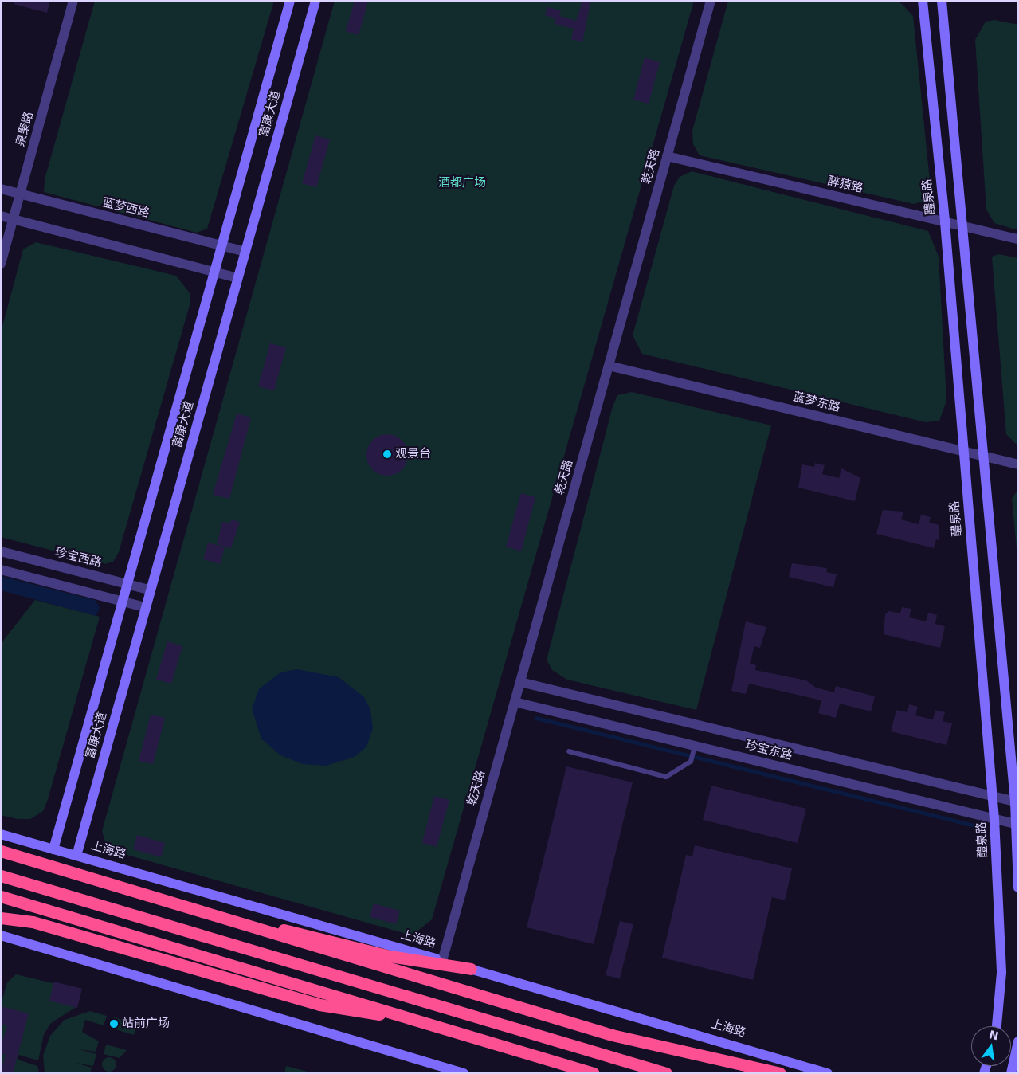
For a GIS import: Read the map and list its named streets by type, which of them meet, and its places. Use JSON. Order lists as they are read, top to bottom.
{
  "streets": {
    "street": [
      "富康大道",
      "泉聚路",
      "乾天路",
      "醉猿路",
      "醴泉路",
      "蓝梦西路",
      "蓝梦东路",
      "珍宝西路",
      "珍宝东路",
      "上海路"
    ]
  },
  "crossings": [
    ["富康大道", "蓝梦西路"],
    ["富康大道", "珍宝西路"],
    ["富康大道", "上海路"],
    ["泉聚路", "蓝梦西路"],
    ["乾天路", "醉猿路"],
    ["乾天路", "蓝梦东路"],
    ["乾天路", "珍宝东路"],
    ["乾天路", "上海路"],
    ["醉猿路", "醴泉路"],
    ["醴泉路", "蓝梦东路"],
    ["醴泉路", "珍宝东路"]
  ],
  "parks": ["酒都广场"],
  "places": ["观景台", "站前广场"],
  "north": "top"
}
